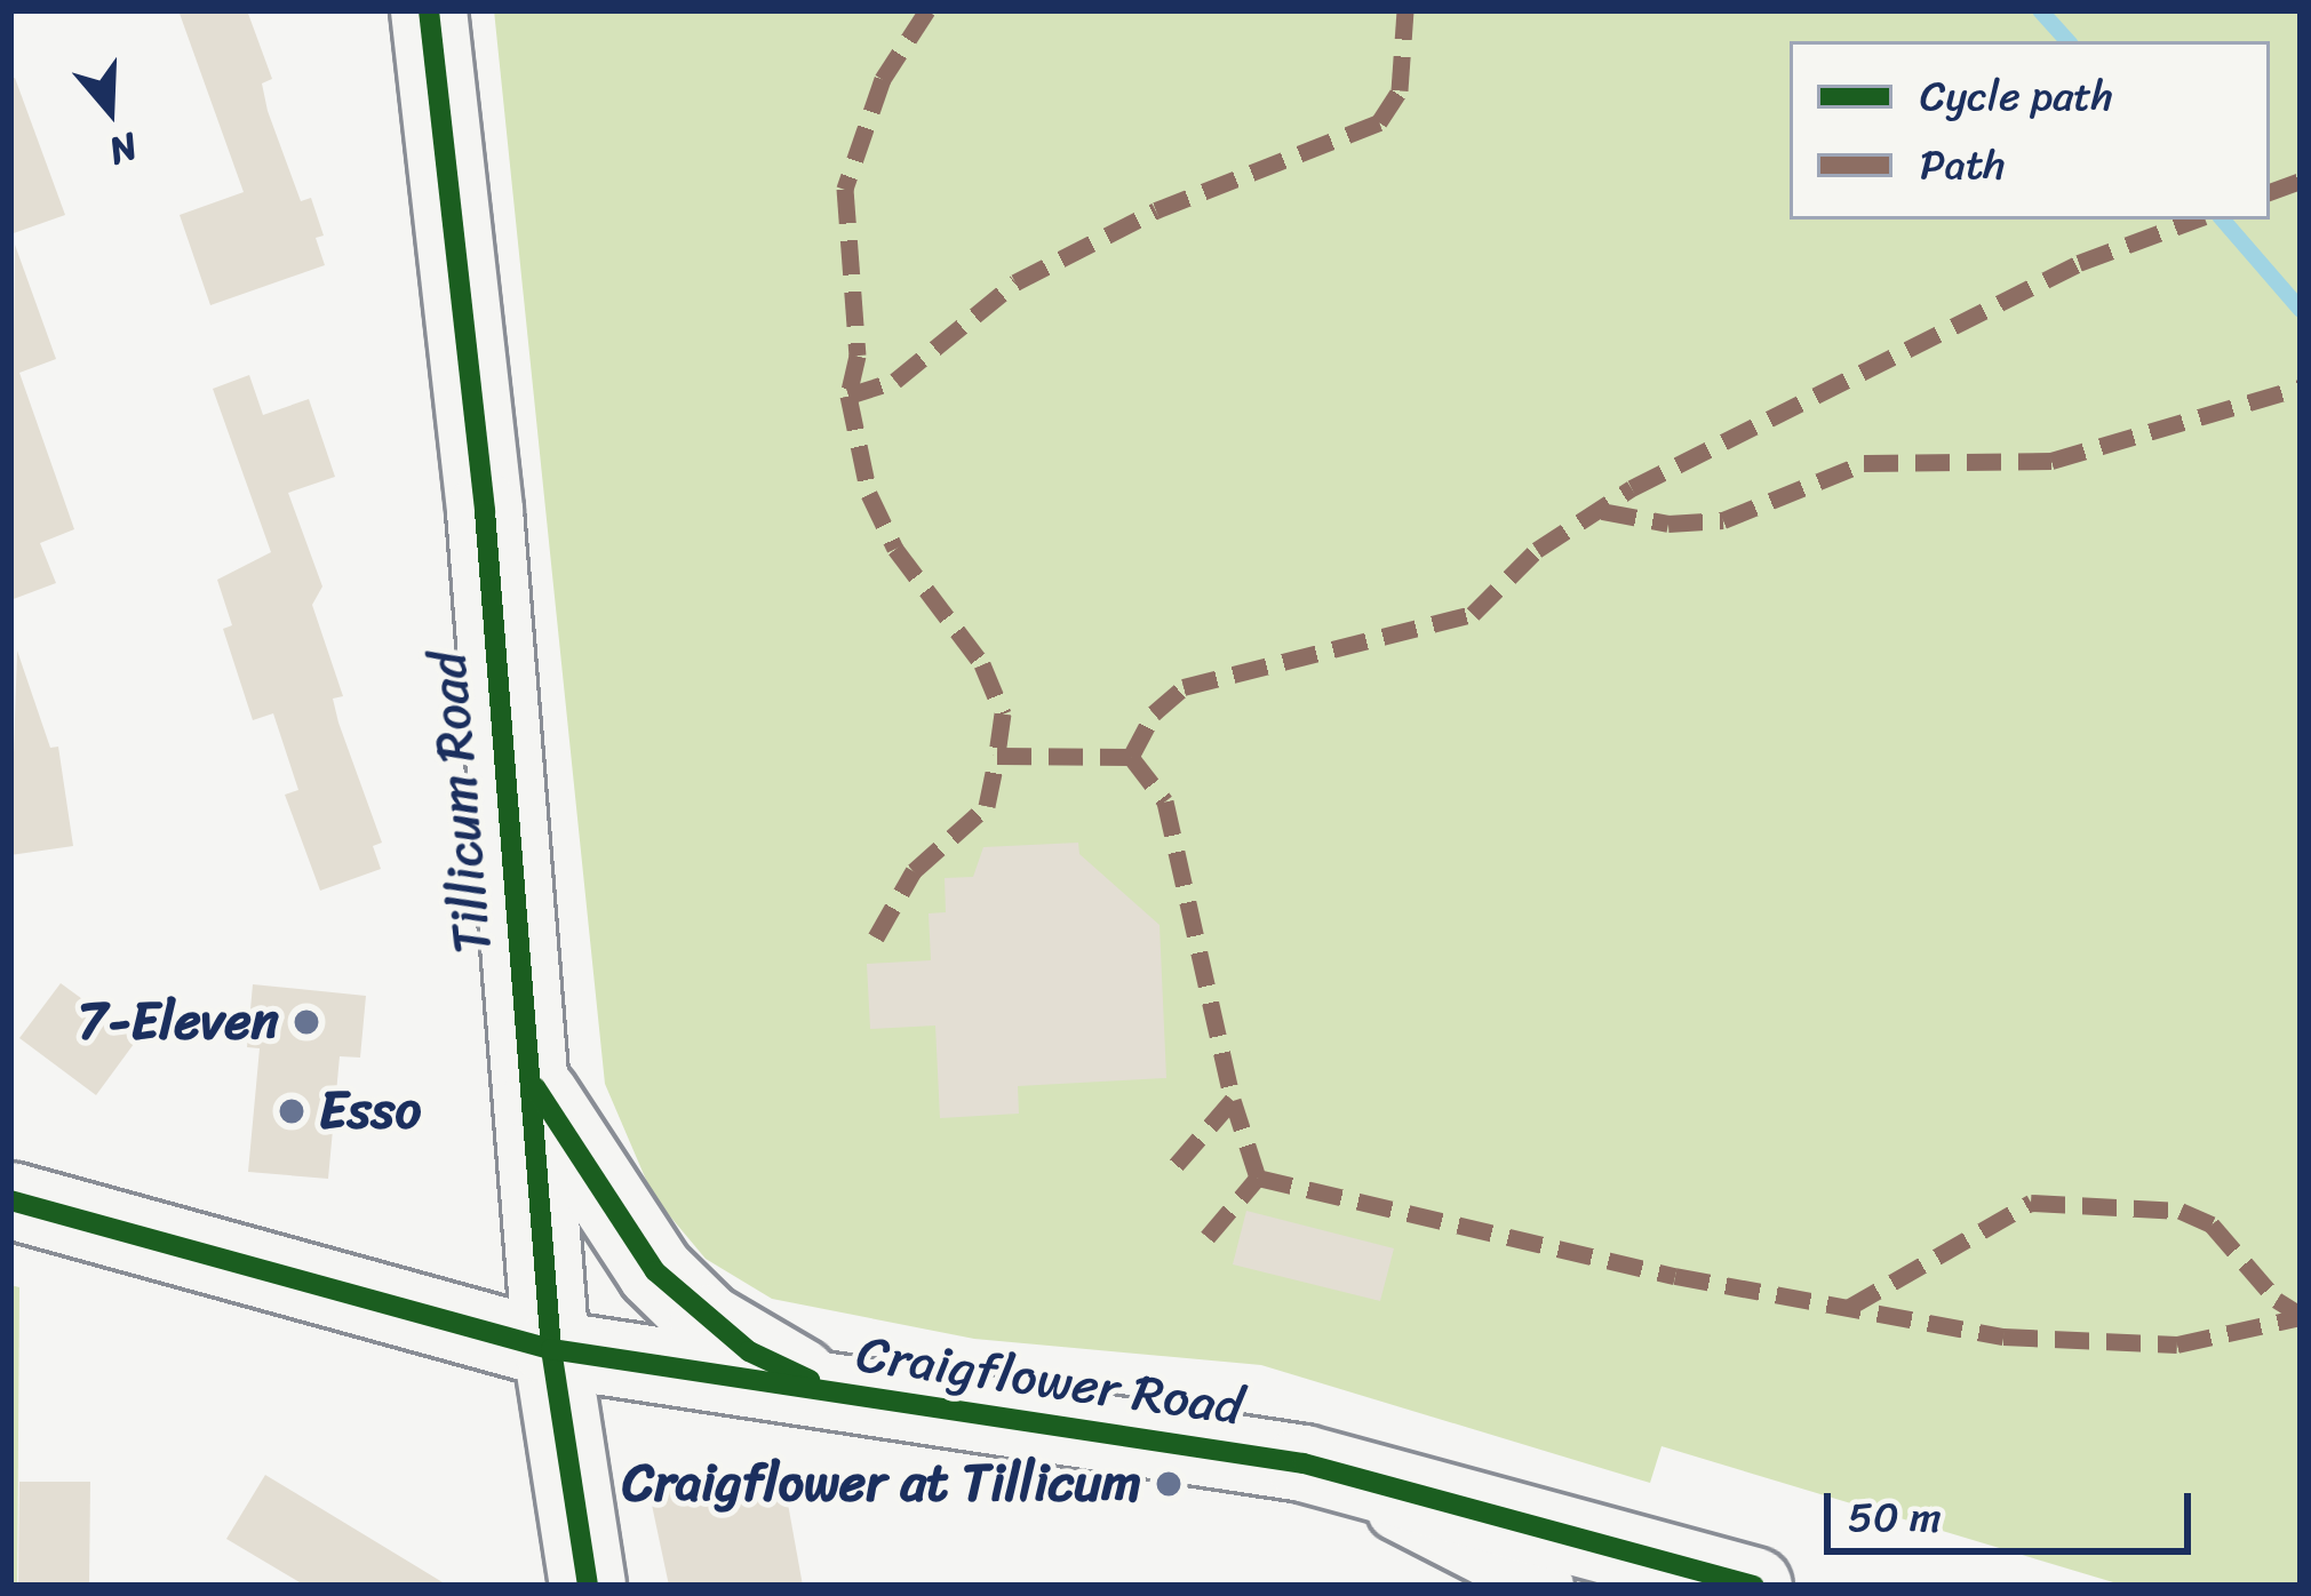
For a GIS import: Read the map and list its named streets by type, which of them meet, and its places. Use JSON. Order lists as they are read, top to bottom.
{
  "streets": {
    "main road": ["Tillicum Road", "Craigflower Road"]
  },
  "crossings": [
    ["Tillicum Road", "Craigflower Road"]
  ],
  "places": ["7-Eleven", "Esso", "Craigflower at Tillicum"],
  "legend": ["Cycle path", "Path"],
  "scale_bar": "50 m",
  "north": "bottom"
}
